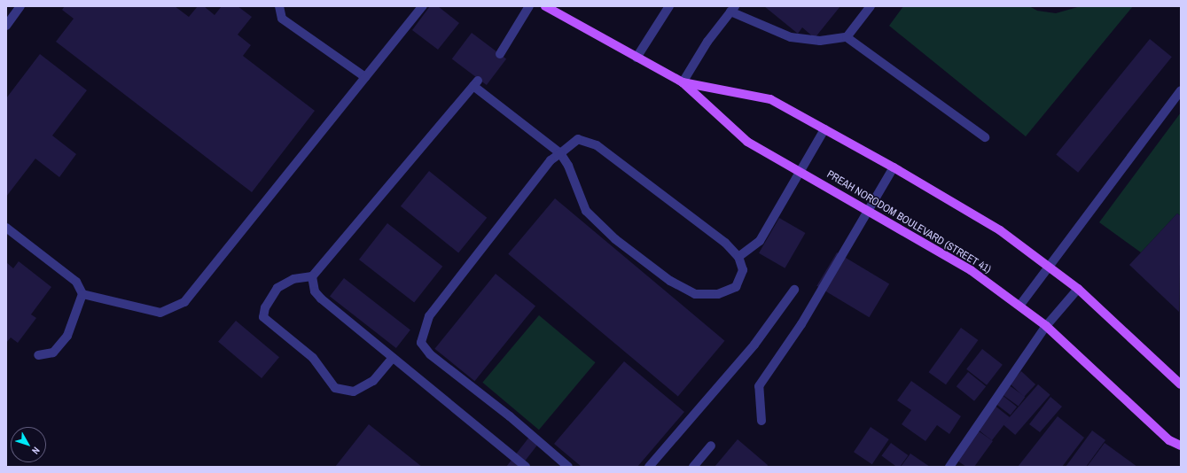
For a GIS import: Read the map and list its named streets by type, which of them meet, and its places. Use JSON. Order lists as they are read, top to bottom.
{
  "streets": {
    "main road": ["PREAH NORODOM BOULEVARD (STREET 41)"]
  },
  "north": "bottom right"
}
